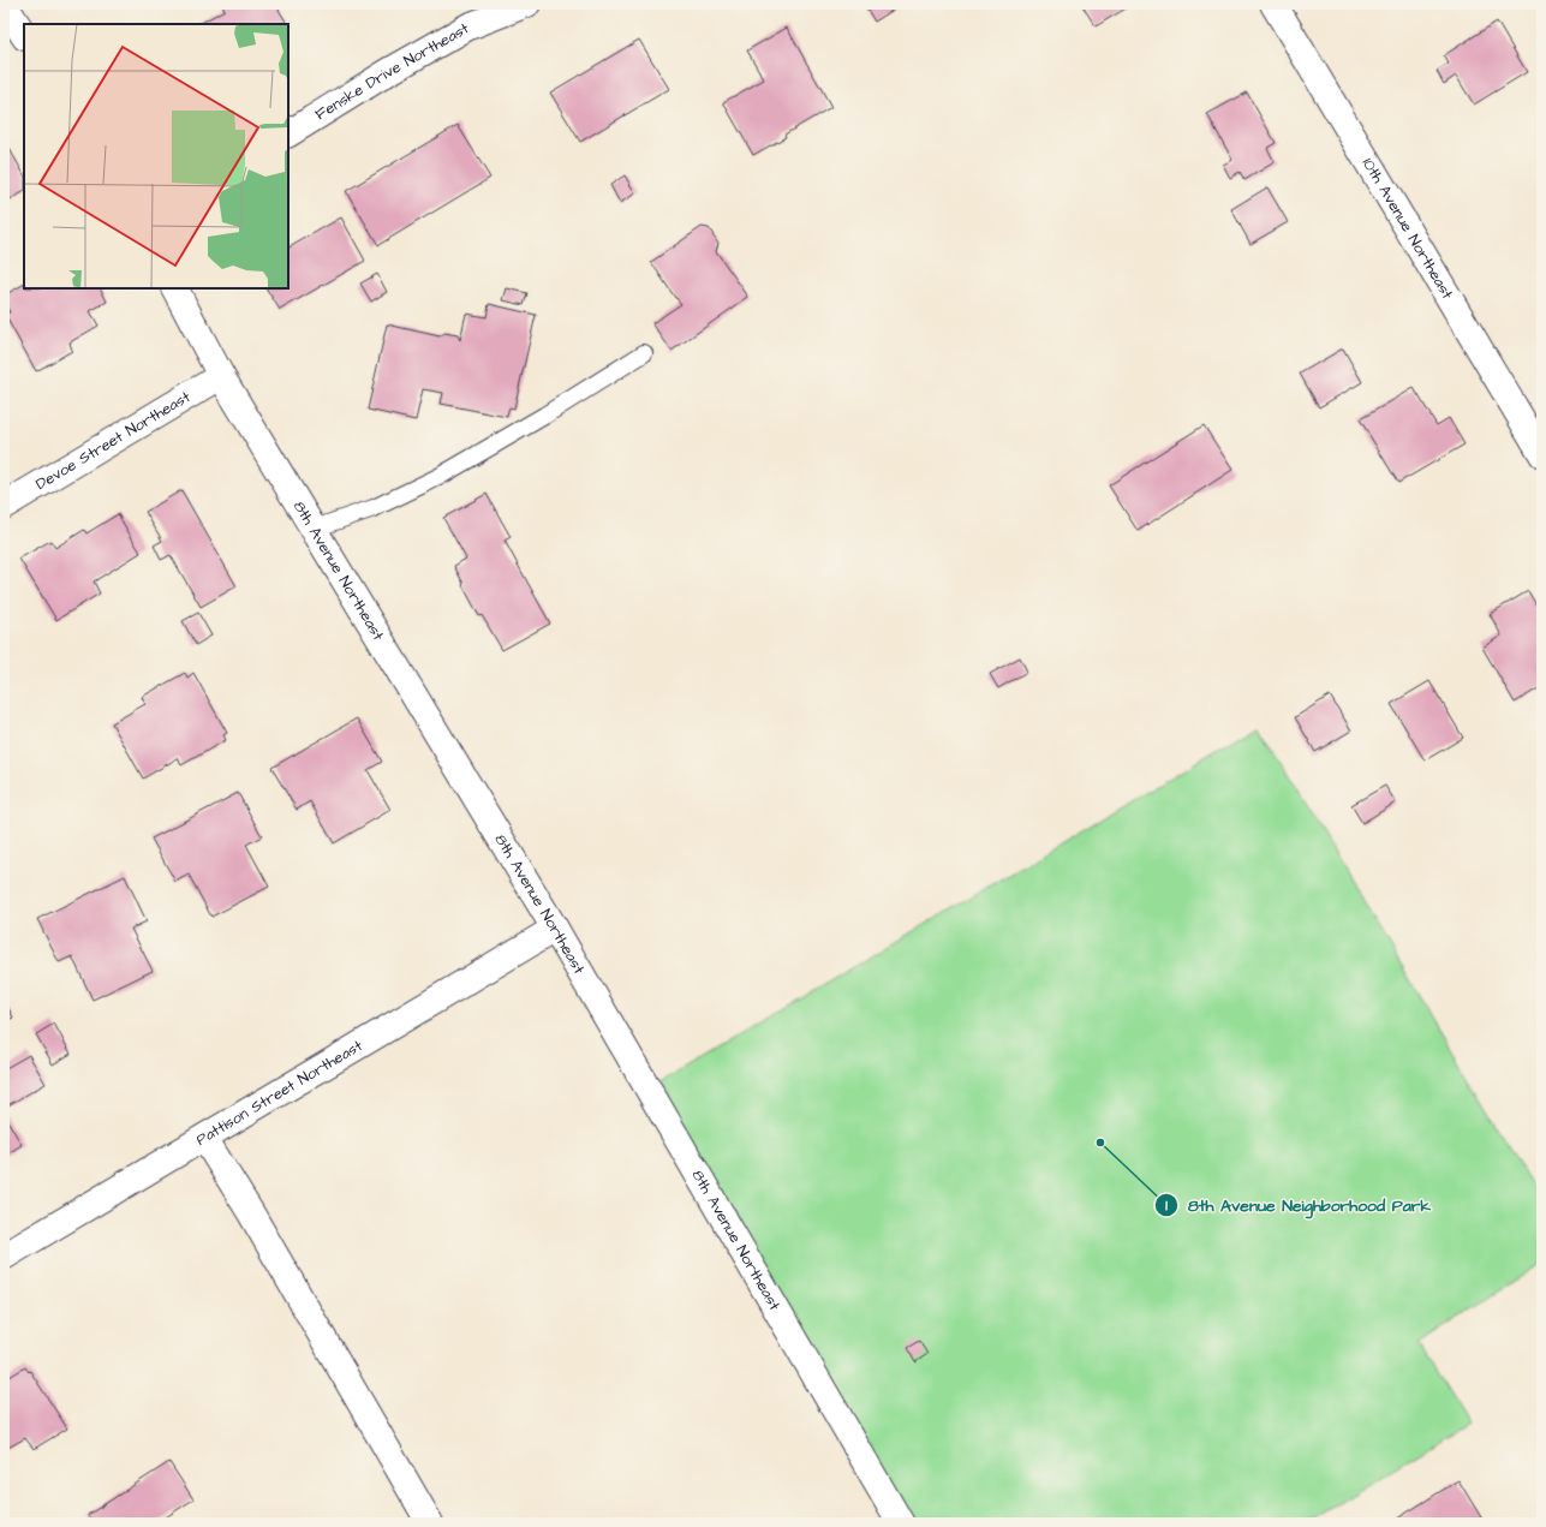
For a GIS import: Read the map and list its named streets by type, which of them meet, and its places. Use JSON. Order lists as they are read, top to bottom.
{
  "streets": {
    "street": [
      "Fenske Drive Northeast",
      "10th Avenue Northeast",
      "Devoe Street Northeast",
      "8th Avenue Northeast",
      "Pattison Street Northeast"
    ]
  },
  "crossings": [
    ["Devoe Street Northeast", "8th Avenue Northeast"],
    ["8th Avenue Northeast", "Pattison Street Northeast"]
  ],
  "places": ["8th Avenue Neighborhood Park"]
}
